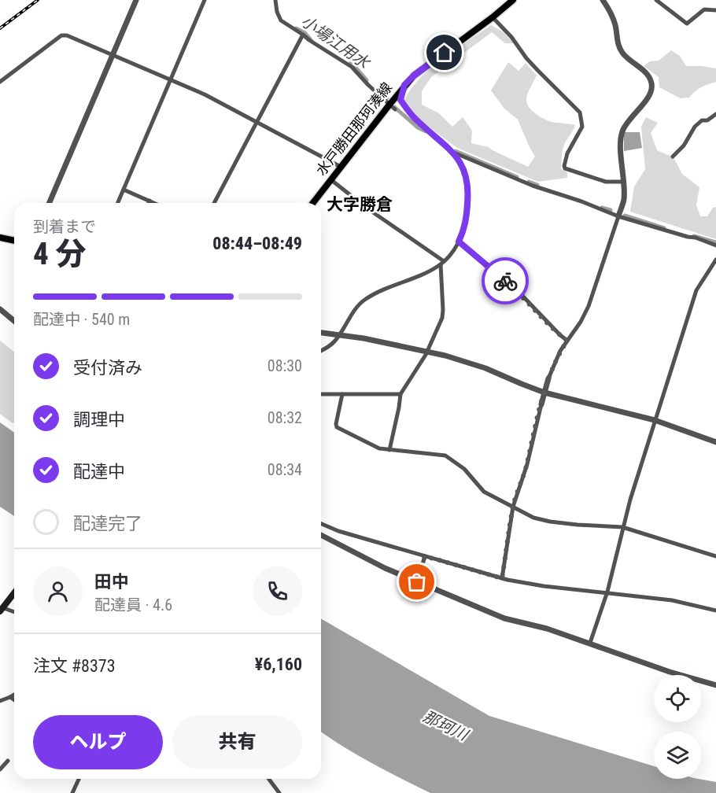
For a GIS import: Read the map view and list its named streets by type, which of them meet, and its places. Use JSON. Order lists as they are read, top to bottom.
{
  "streets": {
    "main road": ["水戸勝田那珂湊線"]
  },
  "districts": ["大字勝倉"],
  "water": ["小場江用水", "那珂川"],
  "page": {
    "heading": ["4 分", "到着まで", "08:44–08:49"],
    "panel": [
      "田中",
      "配達員 · 4.6",
      "注文 #8373",
      "¥6,160"
    ],
    "bar": "配達中 · 540 m",
    "list": [
      ["受付済み", "08:30"],
      ["調理中", "08:32"],
      ["配達中", "08:34"],
      "配達完了"
    ],
    "buttons": ["ヘルプ", "共有"]
  }
}
